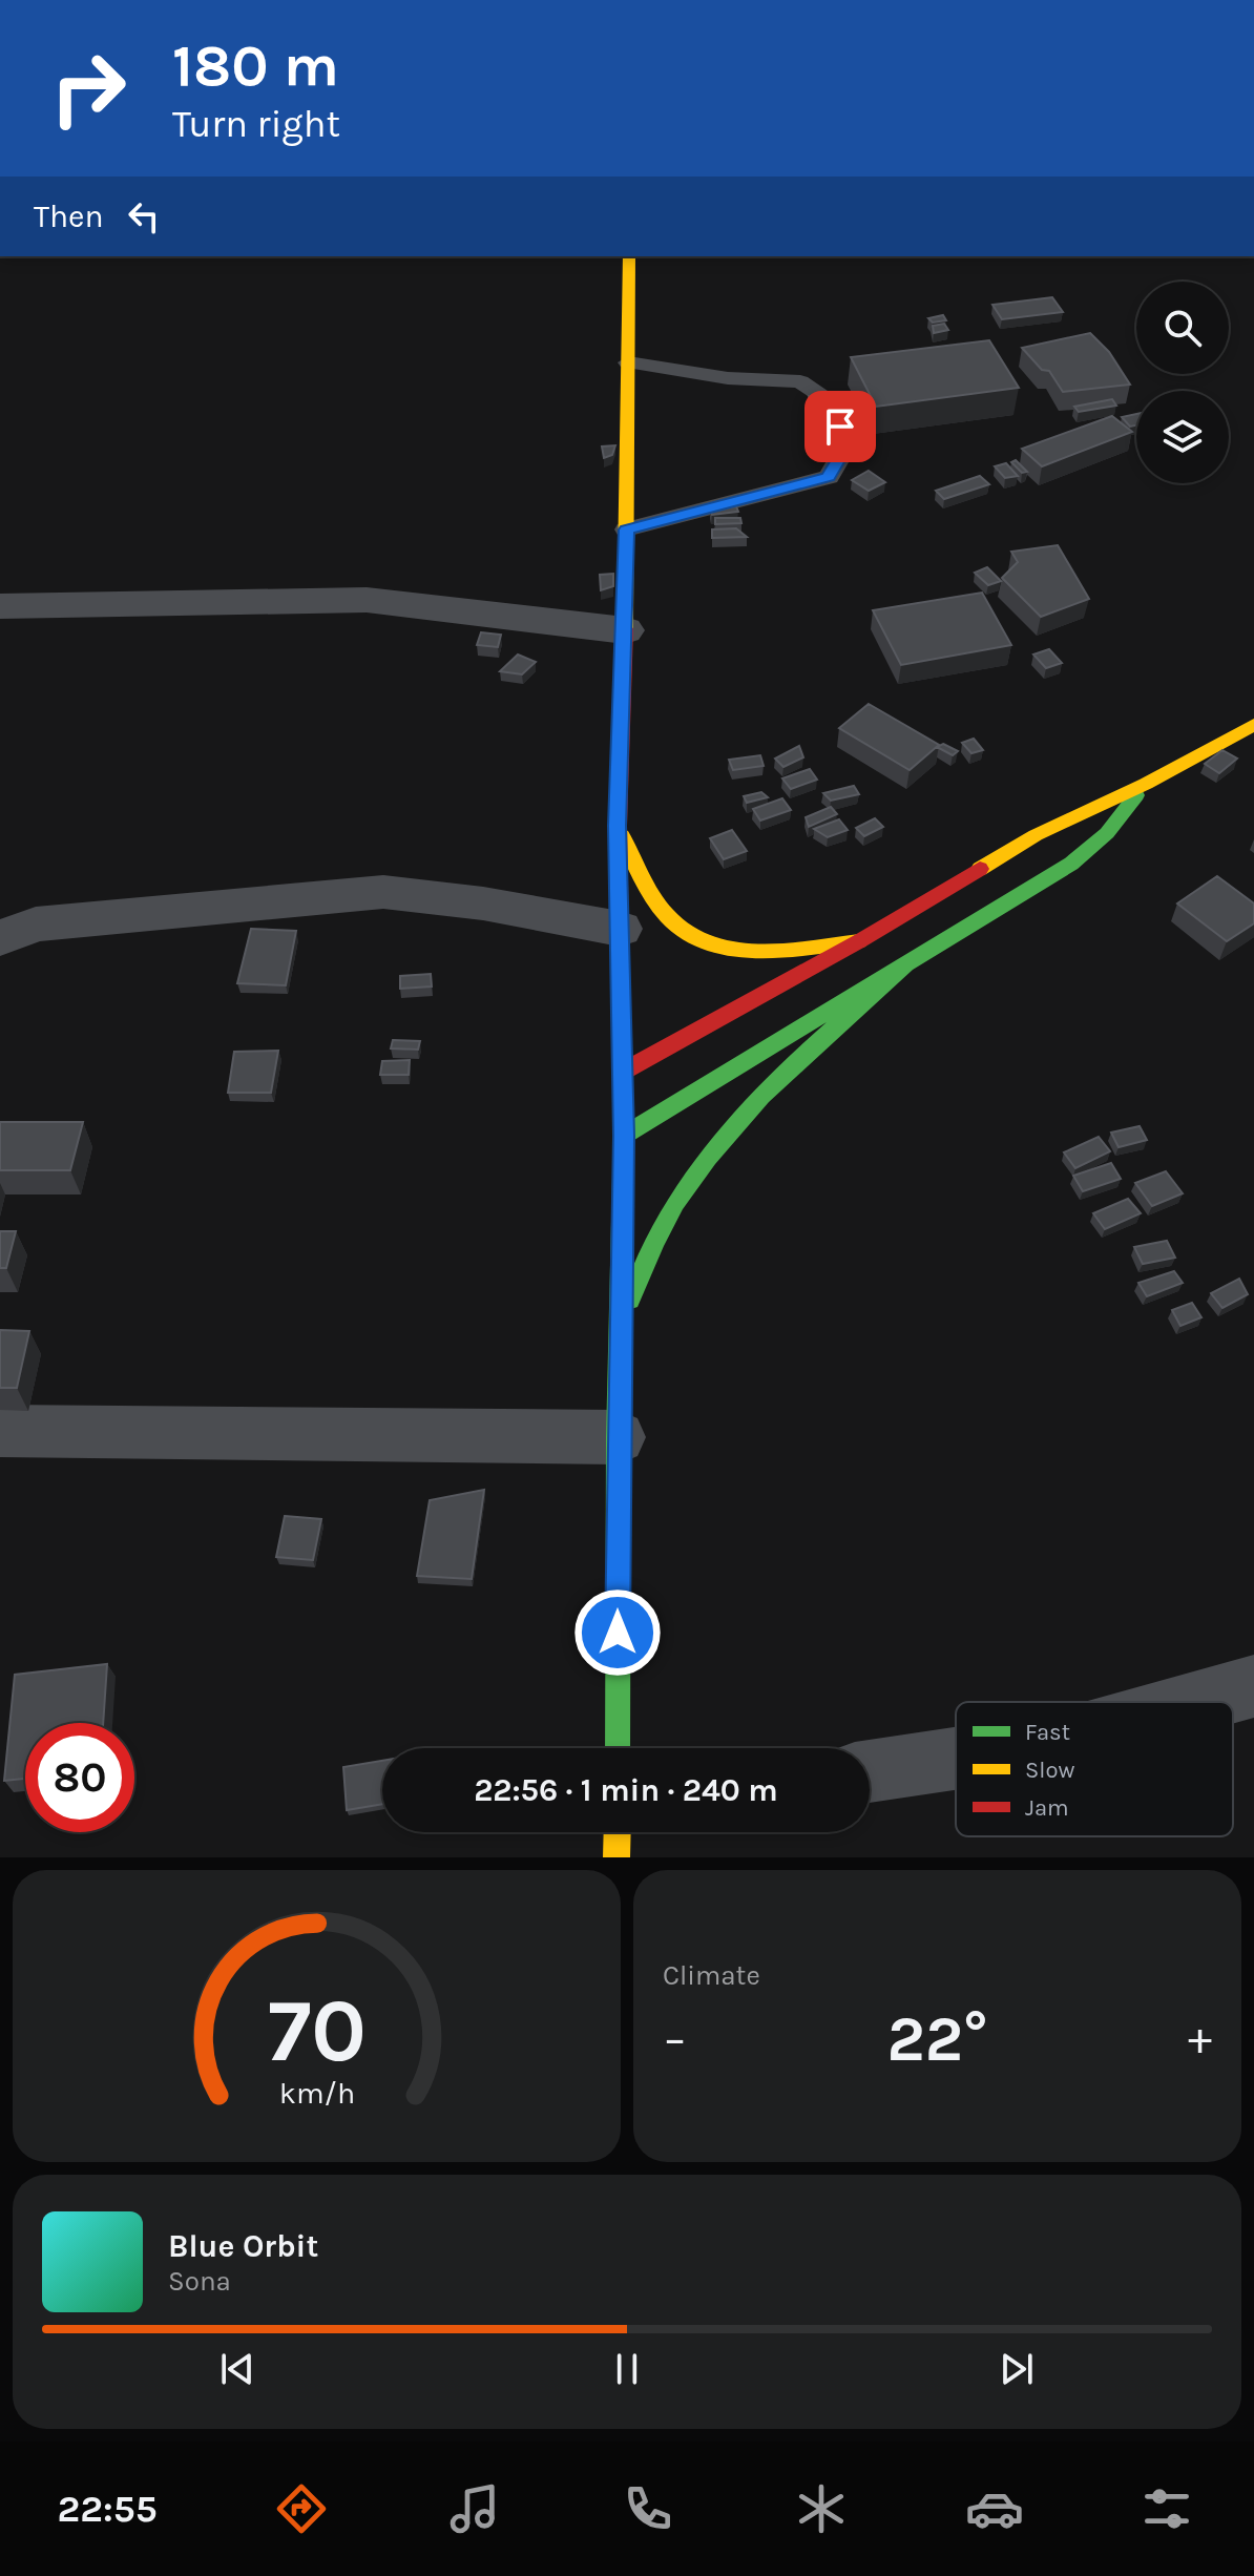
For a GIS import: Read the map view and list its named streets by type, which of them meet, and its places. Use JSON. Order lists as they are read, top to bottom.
{
  "legend": ["Fast", "Slow", "Jam"],
  "page": {
    "turn": ["180 m", "Turn right"],
    "then": "Then",
    "limit": "80",
    "trip": "22:56 · 1 min · 240 m",
    "tile": "Climate",
    "heat": ["−", "22°", "+"],
    "song": ["Blue Orbit", "Sona"],
    "tabs": "22:55",
    "gauge": ["70", "km/h"]
  }
}
